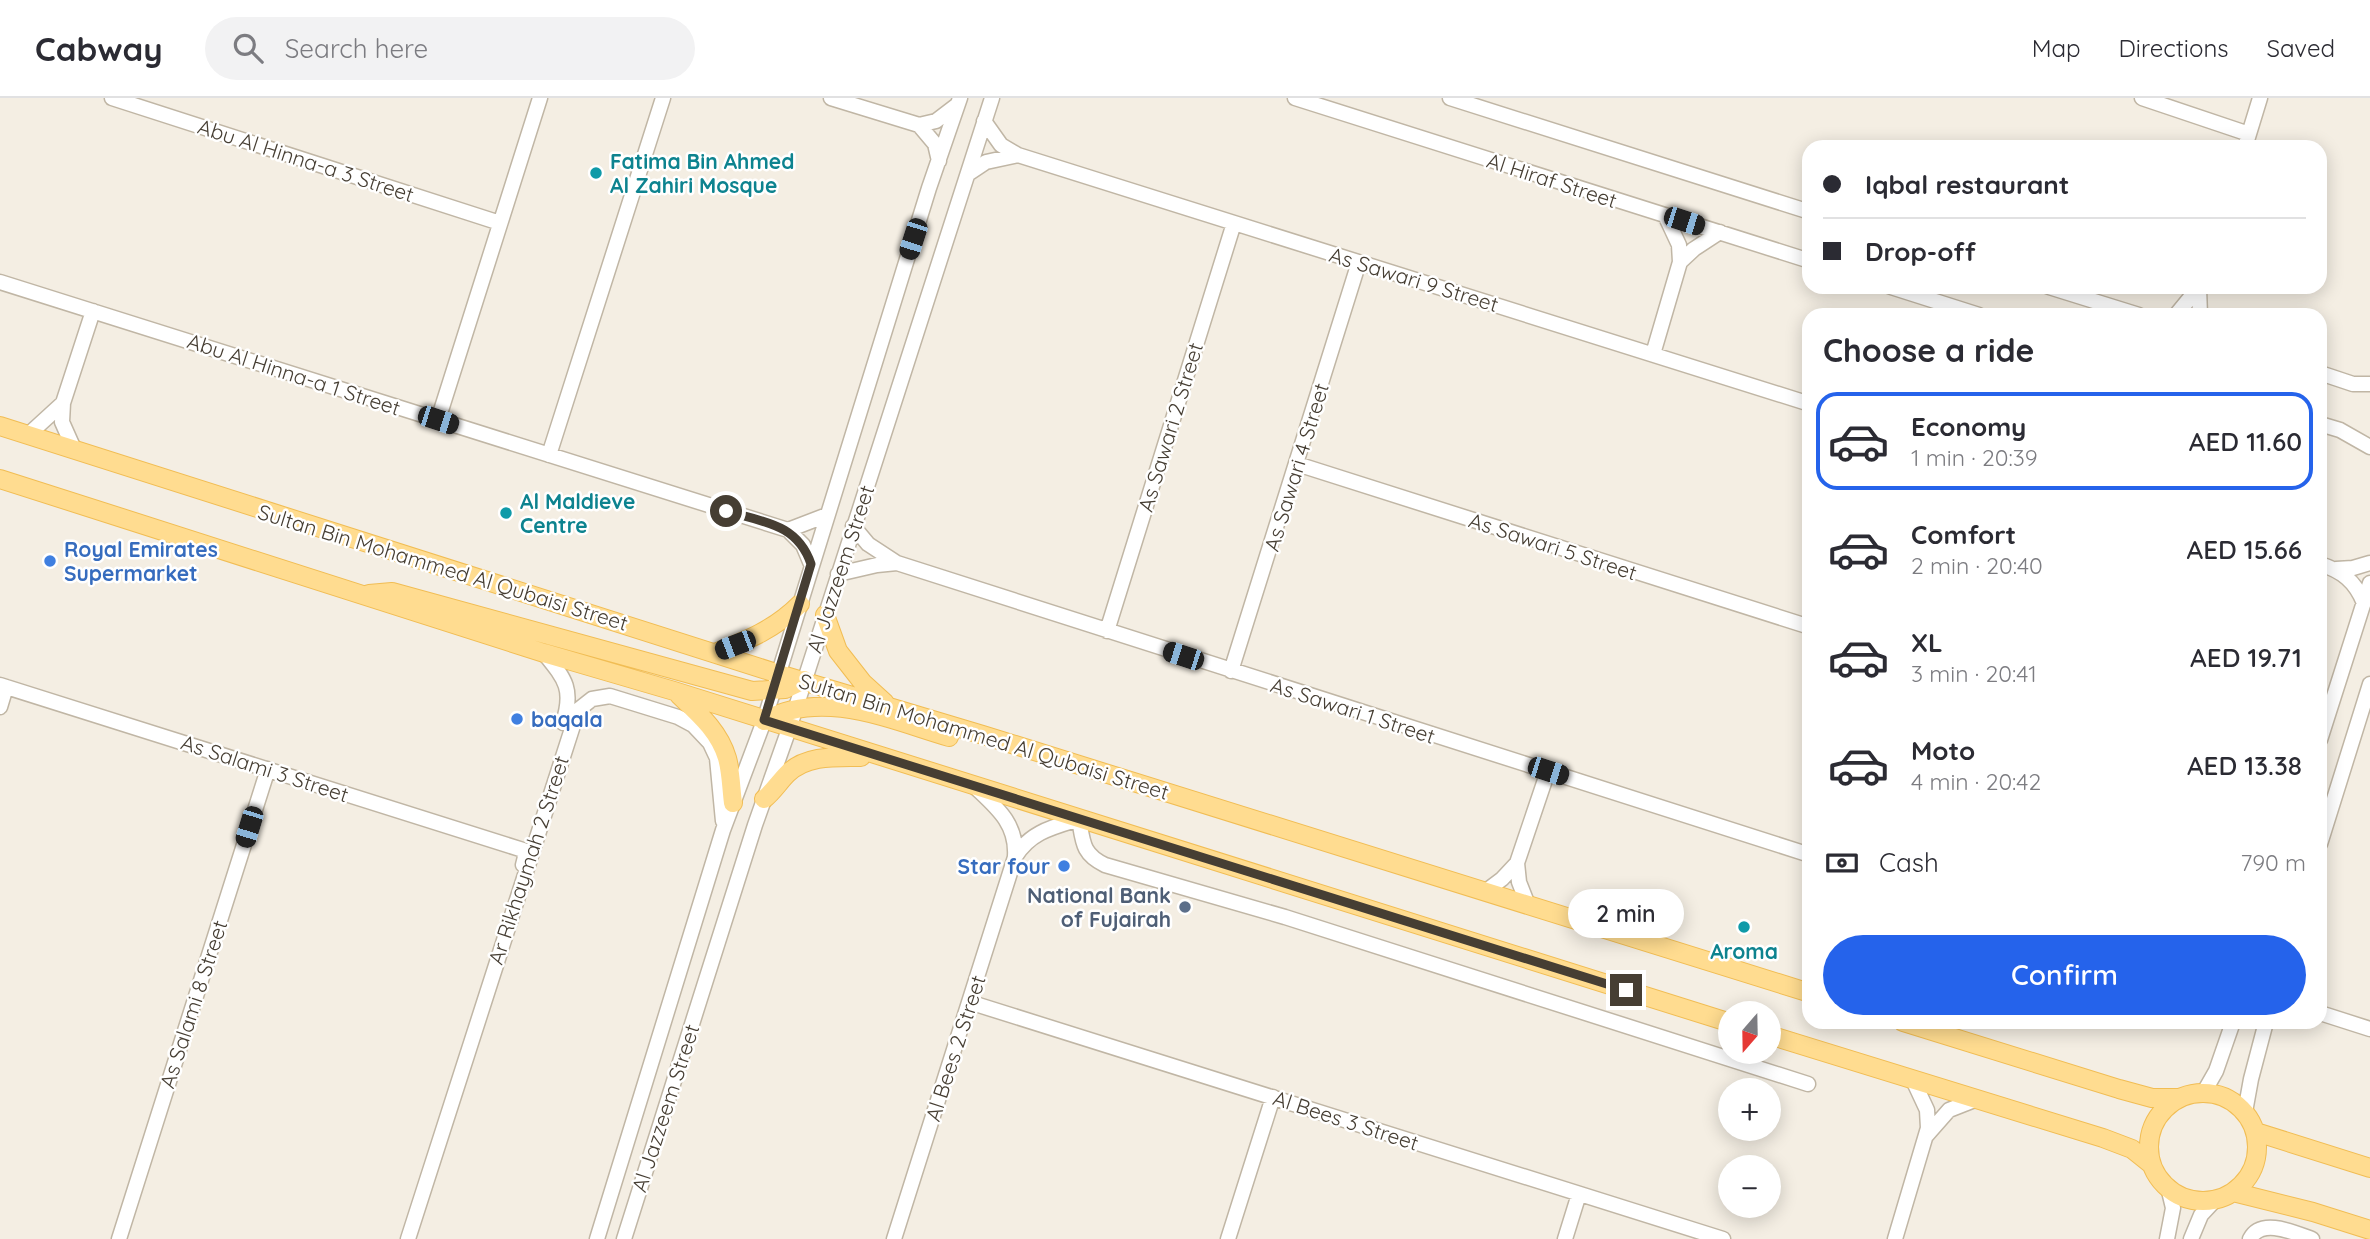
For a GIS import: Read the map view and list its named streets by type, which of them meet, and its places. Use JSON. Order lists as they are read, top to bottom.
{
  "streets": {
    "main road": ["Sultan Bin Mohammed Al Qubaisi Street"],
    "street": [
      "Abu Al Hinna-a 3 Street",
      "Al Hiraf Street",
      "As Sawari 9 Street",
      "Abu Al Hinna-a 1 Street",
      "As Sawari 2 Street",
      "As Sawari 4 Street",
      "As Sawari 5 Street",
      "Al Jazzeem Street",
      "As Sawari 1 Street",
      "As Salami 3 Street",
      "Ar Rikhaymah 2 Street",
      "As Salami 8 Street",
      "Al Bees 2 Street",
      "Al Bees 3 Street"
    ]
  },
  "crossings": [
    ["As Sawari 9 Street", "As Sawari 2 Street"],
    ["As Sawari 9 Street", "As Sawari 4 Street"],
    ["As Sawari 9 Street", "Al Jazzeem Street"],
    ["As Sawari 2 Street", "As Sawari 1 Street"],
    ["As Sawari 4 Street", "As Sawari 5 Street"],
    ["As Sawari 4 Street", "As Sawari 1 Street"],
    ["Sultan Bin Mohammed Al Qubaisi Street", "Al Jazzeem Street"],
    ["Al Jazzeem Street", "As Sawari 1 Street"],
    ["Al Jazzeem Street", "Ar Rikhaymah 2 Street"],
    ["As Salami 3 Street", "Ar Rikhaymah 2 Street"],
    ["As Salami 3 Street", "As Salami 8 Street"],
    ["Al Bees 2 Street", "Al Bees 3 Street"]
  ],
  "places": [
    "Fatima Bin Ahmed Al Zahiri Mosque",
    "Al Maldieve Centre",
    "Royal Emirates Supermarket",
    "baqala",
    "Star four",
    "National Bank of Fujairah",
    "Aroma"
  ],
  "north": "bottom",
  "page": {
    "header": "Cabway",
    "search": "Search here",
    "nav": ["Map", "Directions", "Saved"],
    "banner": ["Iqbal restaurant", "Drop-off"],
    "heading": "Choose a ride",
    "list": [
      {
        "name": "Economy",
        "note": "1 min · 20:39",
        "value": "AED 11.60"
      },
      {
        "name": "Comfort",
        "note": "2 min · 20:40",
        "value": "AED 15.66"
      },
      {
        "name": "XL",
        "note": "3 min · 20:41",
        "value": "AED 19.71"
      },
      {
        "name": "Moto",
        "note": "4 min · 20:42",
        "value": "AED 13.38"
      }
    ],
    "pay": ["Cash", "790 m"],
    "bubble": "2 min",
    "buttons": "Confirm",
    "map_buttons": ["+", "−"]
  }
}
